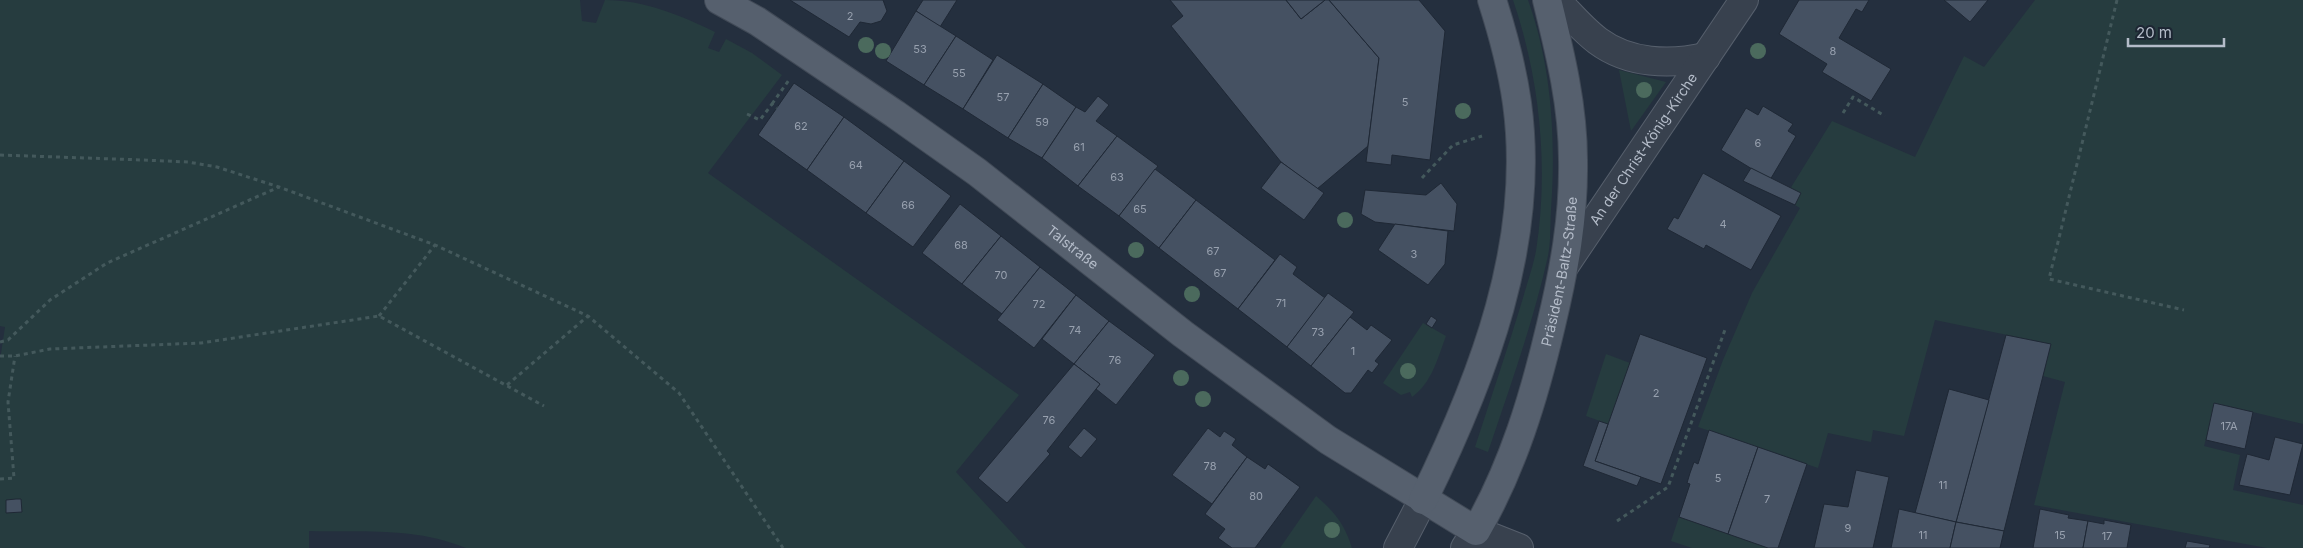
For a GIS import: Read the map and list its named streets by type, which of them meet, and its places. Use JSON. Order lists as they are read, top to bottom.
{
  "streets": {
    "main road": ["Talstraße", "Präsident-Baltz-Straße"],
    "street": ["An der Christ-König-Kirche"]
  },
  "crossings": [
    ["An der Christ-König-Kirche", "Präsident-Baltz-Straße"],
    ["Talstraße", "Präsident-Baltz-Straße"]
  ],
  "house_numbers": [
    "2",
    "53",
    "8",
    "55",
    "57",
    "5",
    "59",
    "62",
    "6",
    "61",
    "64",
    "63",
    "66",
    "65",
    "4",
    "68",
    "67",
    "3",
    "67",
    "70",
    "71",
    "72",
    "74",
    "73",
    "1",
    "76",
    "2",
    "76",
    "17A",
    "78",
    "5",
    "11",
    "80",
    "7",
    "9",
    "11",
    "15",
    "17"
  ],
  "scale_bar": "20 m"
}
